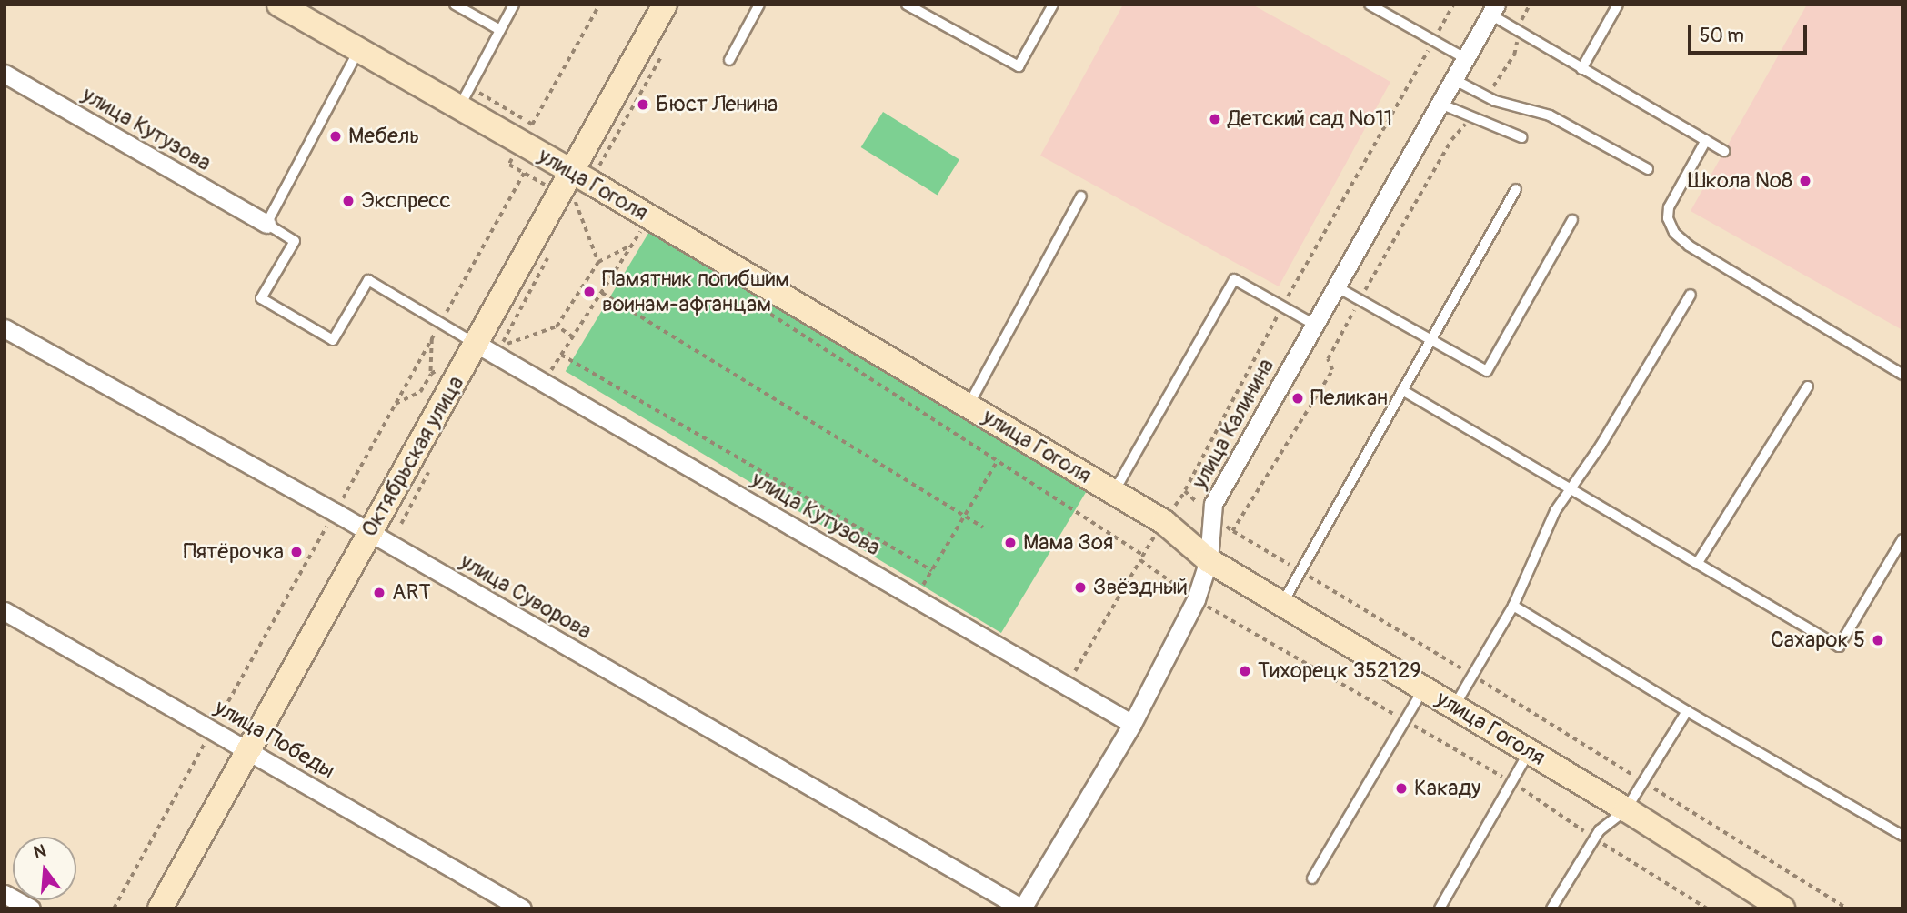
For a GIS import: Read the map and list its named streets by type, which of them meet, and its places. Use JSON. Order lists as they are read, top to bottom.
{
  "streets": {
    "main road": ["улица Гоголя", "Октябрьская улица"],
    "street": [
      "улица Кутузова",
      "улица Калинина",
      "улица Суворова",
      "улица Победы"
    ]
  },
  "crossings": [
    ["улица Кутузова", "улица Калинина"],
    ["улица Кутузова", "Октябрьская улица"],
    ["улица Гоголя", "улица Калинина"],
    ["улица Гоголя", "Октябрьская улица"],
    ["улица Калинина", "улица Суворова"],
    ["Октябрьская улица", "улица Суворова"],
    ["Октябрьская улица", "улица Победы"]
  ],
  "places": [
    "Бюст Ленина",
    "Детский сад №11",
    "Мебель",
    "Школа №8",
    "Экспресс",
    "Памятник погибшим воинам-афганцам",
    "Пеликан",
    "Мама Зоя",
    "Пятёрочка",
    "Звёздный",
    "ART",
    "Сахарок 5",
    "Тихорецк 352129",
    "Какаду"
  ],
  "scale_bar": "50 m",
  "north": "top"
}
